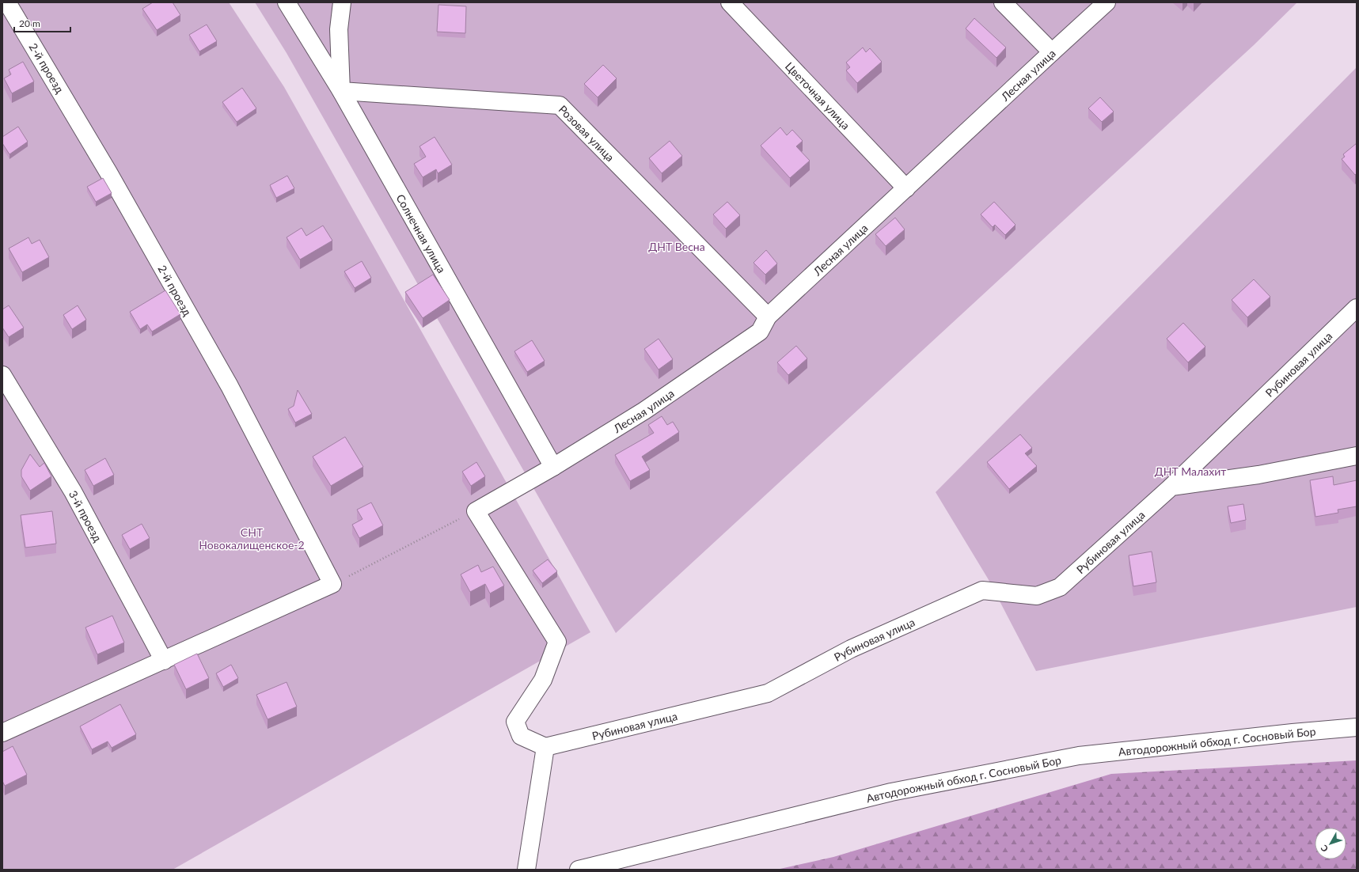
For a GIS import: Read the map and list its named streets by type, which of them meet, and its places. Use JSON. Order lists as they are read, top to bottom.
{
  "streets": {
    "street": [
      "2-й проезд",
      "Лесная улица",
      "Цветочная улица",
      "Розовая улица",
      "Солнечная улица",
      "Рубиновая улица",
      "3-й проезд",
      "Автодорожный обход г. Сосновый Бор"
    ]
  },
  "crossings": [
    ["Лесная улица", "Цветочная улица"],
    ["Лесная улица", "Розовая улица"],
    ["Лесная улица", "Солнечная улица"],
    ["Розовая улица", "Солнечная улица"]
  ],
  "parks": ["ДНТ Весна", "ДНТ Малахит", "СНТ Новокалищенское-2"],
  "scale_bar": "20 m",
  "north": "bottom left"
}
